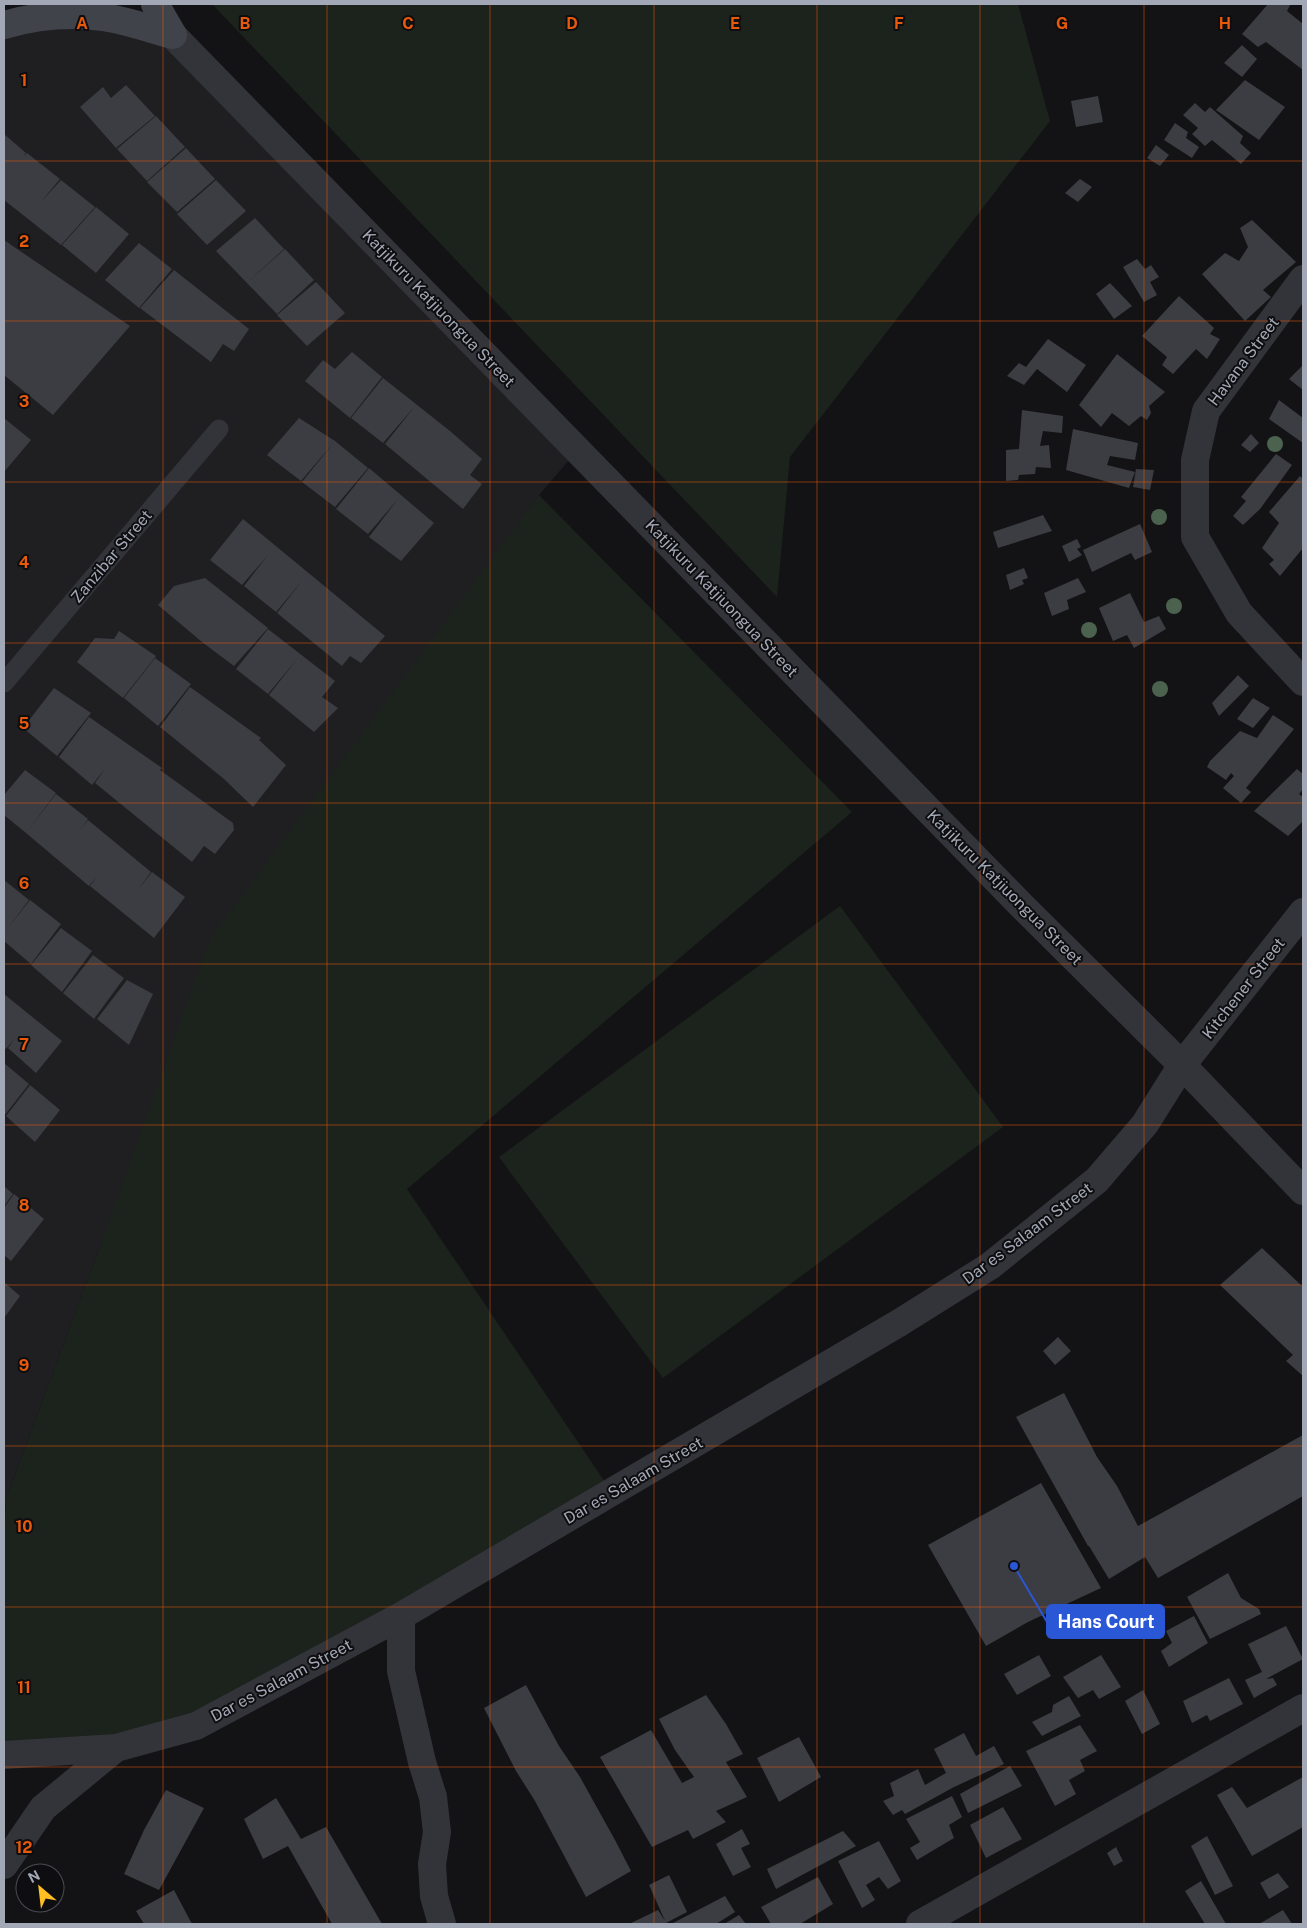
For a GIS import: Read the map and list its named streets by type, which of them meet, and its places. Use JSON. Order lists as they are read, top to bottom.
{
  "streets": {
    "street": [
      "Katjikuru Katjiuongua Street",
      "Havana Street",
      "Kitchener Street",
      "Dar es Salaam Street"
    ],
    "lane": ["Zanzibar Street"]
  },
  "crossings": [
    ["Katjikuru Katjiuongua Street", "Kitchener Street"],
    ["Katjikuru Katjiuongua Street", "Dar es Salaam Street"],
    ["Kitchener Street", "Dar es Salaam Street"]
  ],
  "places": ["Hans Court"],
  "north": "top left",
  "grid": {
    "columns": [
      "A",
      "B",
      "C",
      "D",
      "E",
      "F",
      "G",
      "H"
    ],
    "rows": [
      "1",
      "2",
      "3",
      "4",
      "5",
      "6",
      "7",
      "8",
      "9",
      "10",
      "11",
      "12"
    ]
  }
}
